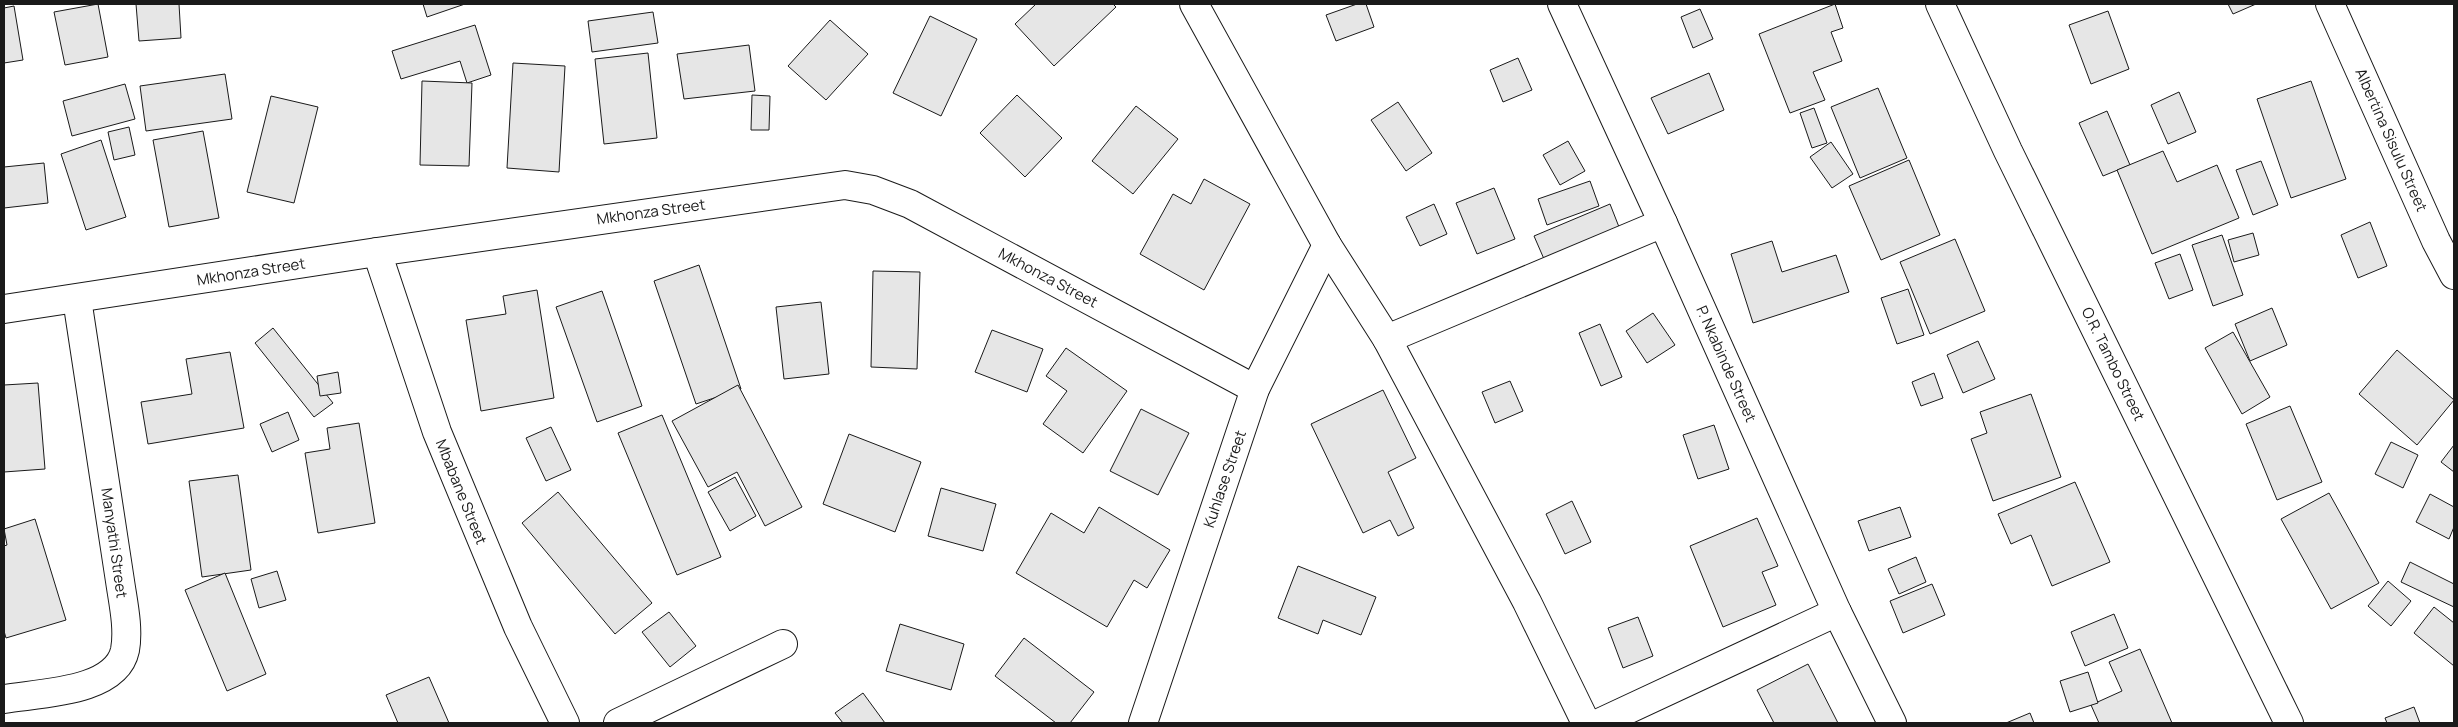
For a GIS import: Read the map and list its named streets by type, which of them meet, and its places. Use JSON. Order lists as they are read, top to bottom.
{
  "streets": {
    "street": [
      "Albertina Sisulu Street",
      "Mkhonza Street",
      "P. Nkabinde Street",
      "O.R. Tambo Street",
      "Kuhlase Street",
      "Mbabane Street",
      "Manyathi Street"
    ]
  },
  "crossings": [
    ["Mkhonza Street", "Kuhlase Street"],
    ["Mkhonza Street", "Mbabane Street"],
    ["Mkhonza Street", "Manyathi Street"]
  ]
}
